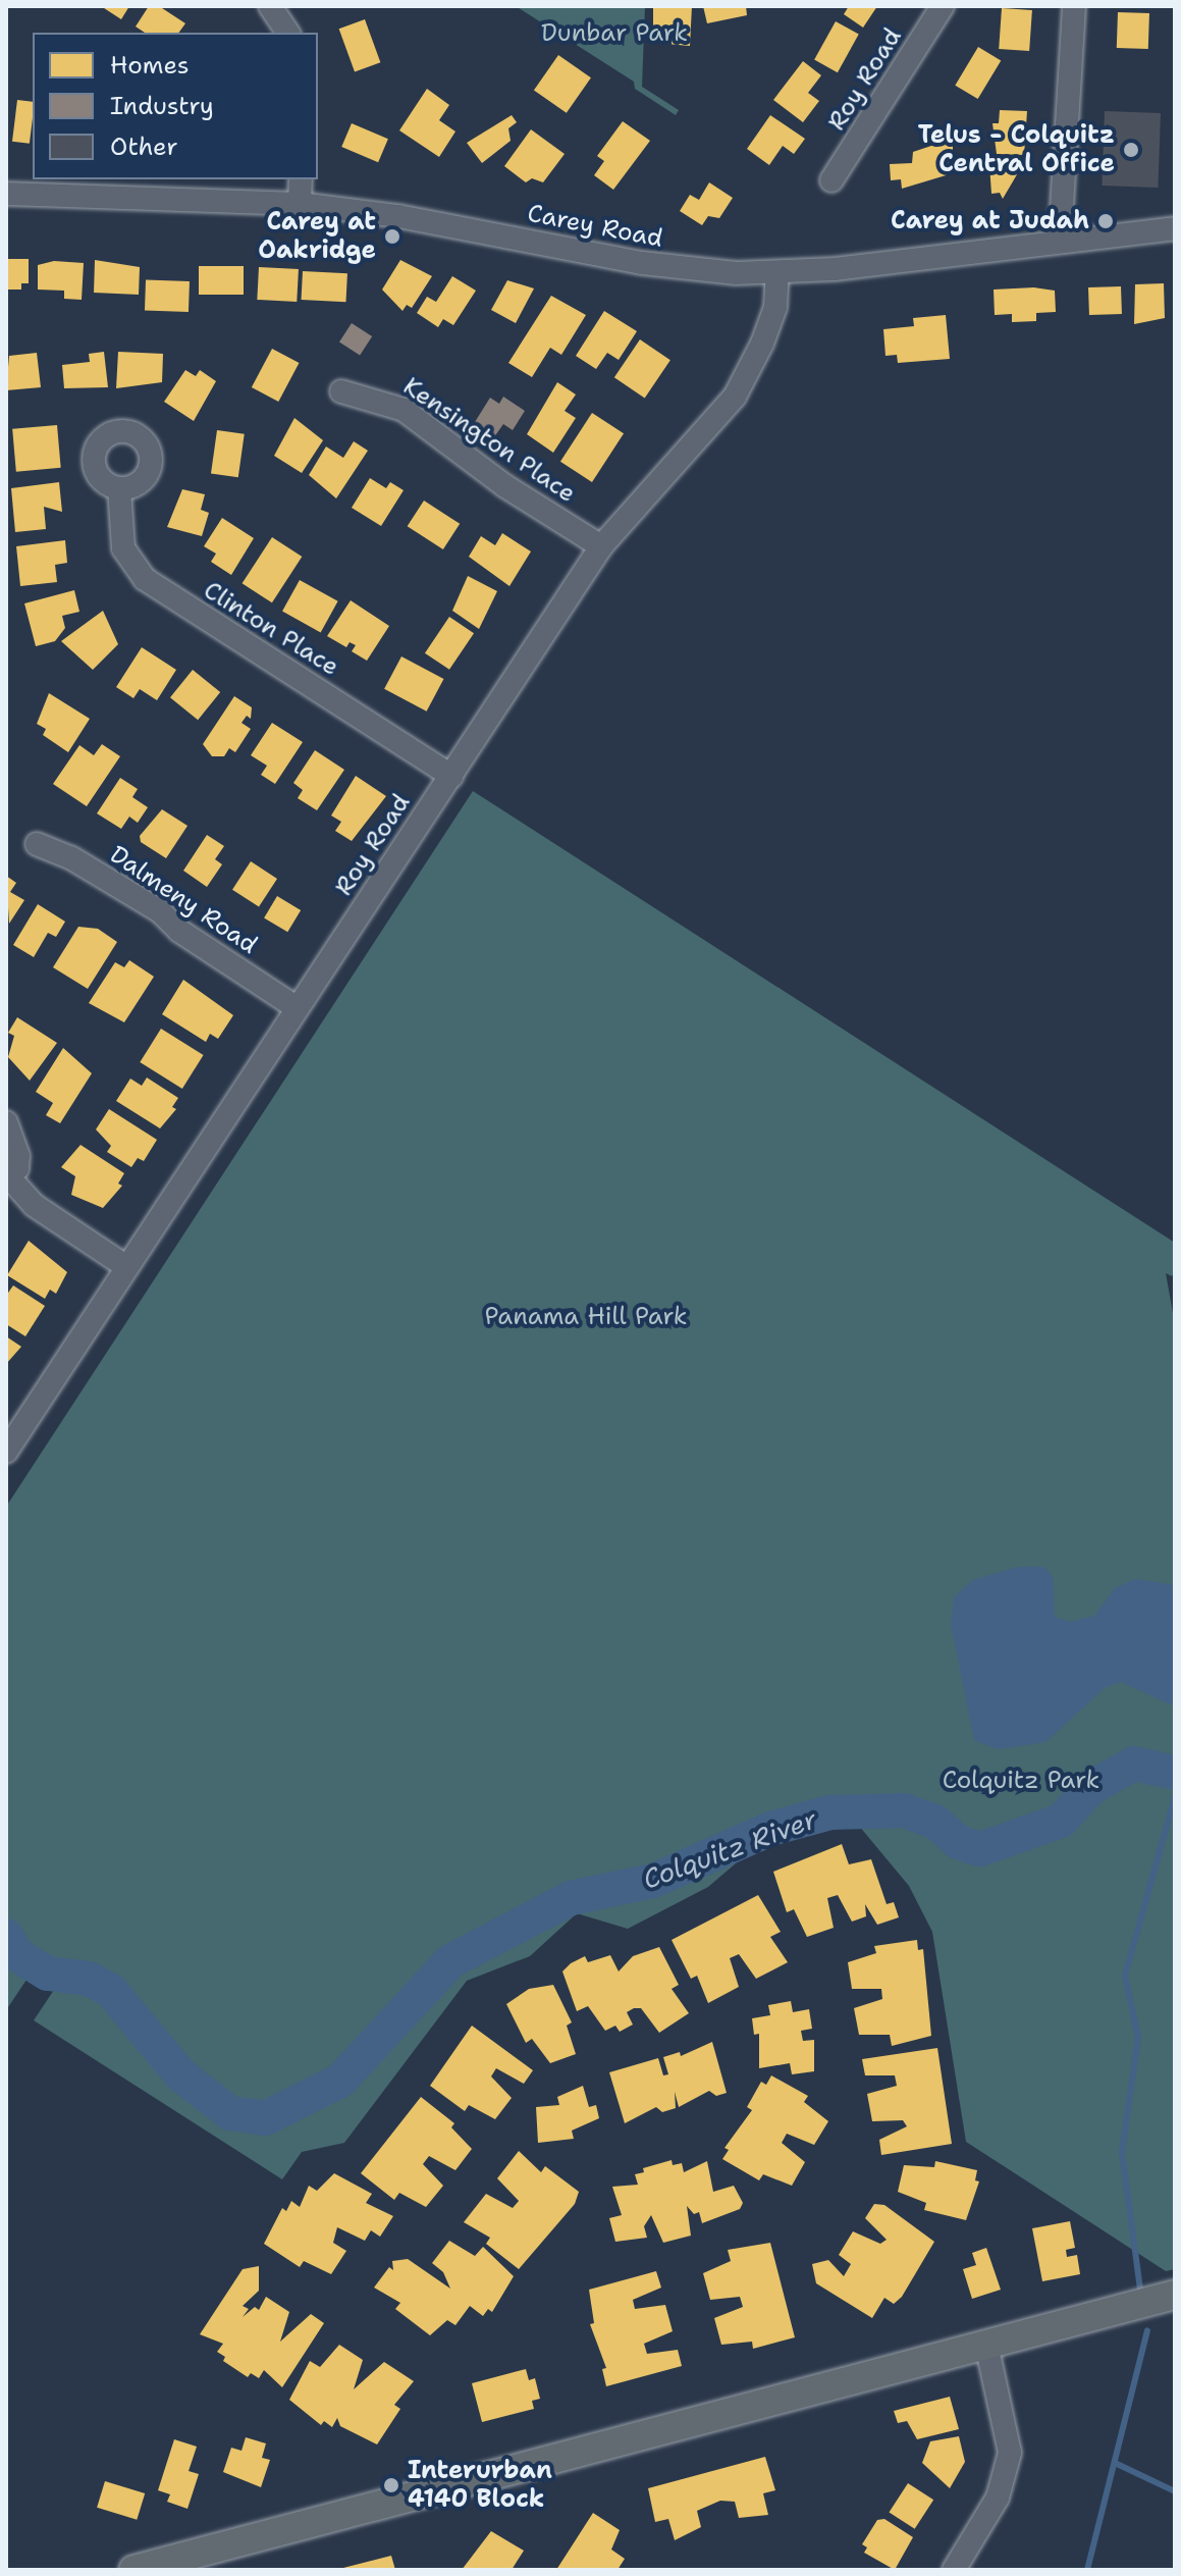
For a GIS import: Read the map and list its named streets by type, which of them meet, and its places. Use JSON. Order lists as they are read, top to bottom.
{
  "streets": {
    "street": [
      "Roy Road",
      "Carey Road",
      "Kensington Place",
      "Clinton Place",
      "Dalmeny Road"
    ]
  },
  "crossings": [
    ["Roy Road", "Carey Road"],
    ["Roy Road", "Kensington Place"],
    ["Roy Road", "Clinton Place"],
    ["Roy Road", "Dalmeny Road"]
  ],
  "water": ["Colquitz River"],
  "parks": ["Dunbar Park", "Panama Hill Park", "Colquitz Park"],
  "places": [
    "Telus - Colquitz Central Office",
    "Carey at Judah",
    "Carey at Oakridge",
    "Interurban 4140 Block"
  ],
  "legend": ["Homes", "Industry", "Other"]
}
